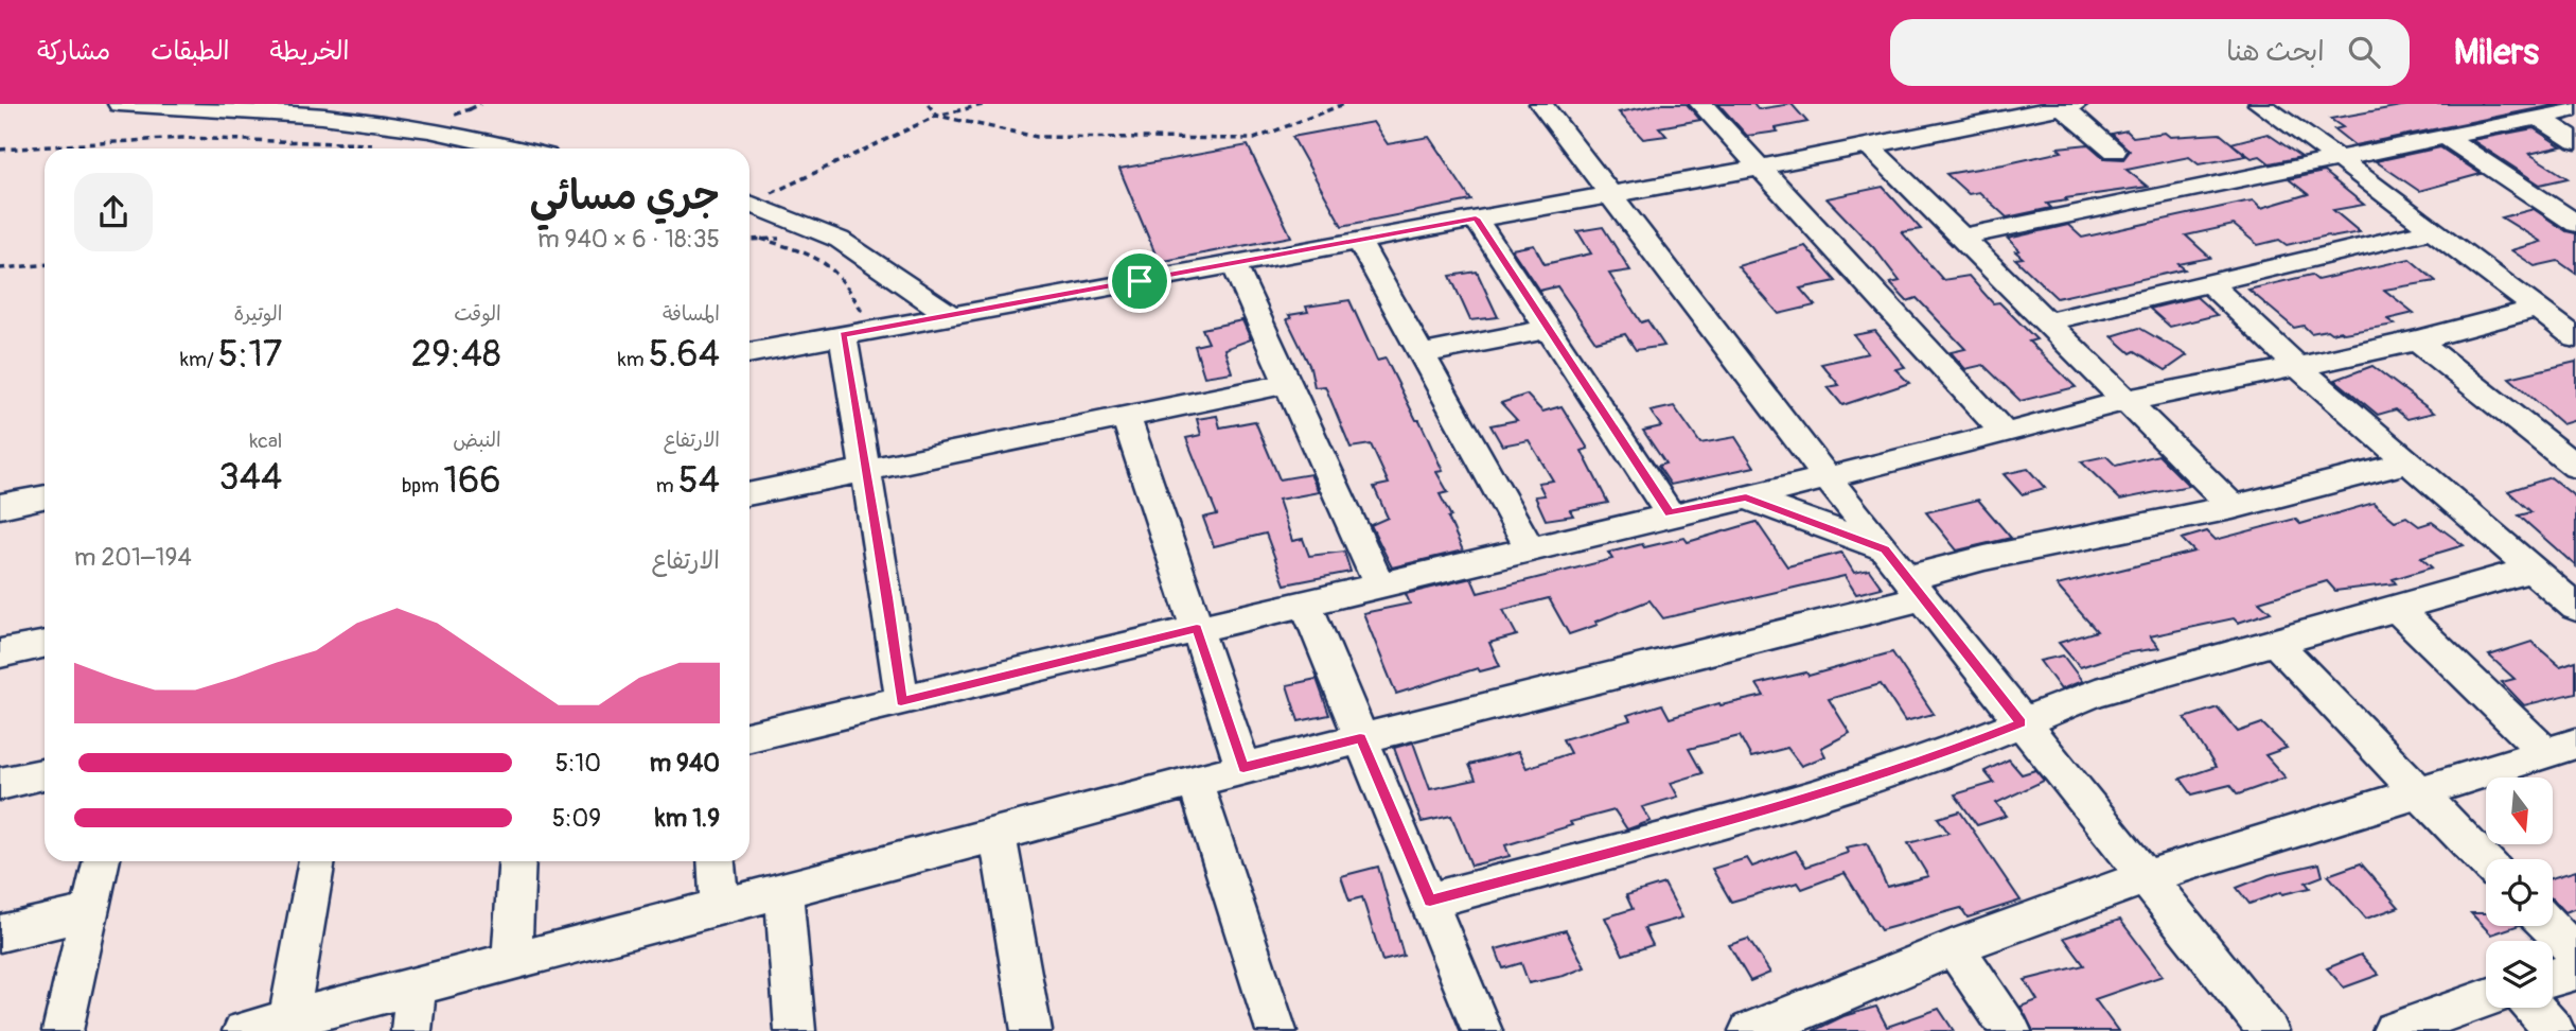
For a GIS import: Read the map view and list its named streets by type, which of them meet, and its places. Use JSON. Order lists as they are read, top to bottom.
{
  "north": "bottom",
  "page": {
    "header": "Milers",
    "search": "ابحث هنا",
    "nav": ["الخريطة", "الطبقات", "مشاركة"],
    "heading": ["جري مسائي", "18:35 · 6 × 940 m"],
    "stats": [
      ["المسافة", "5.64 km"],
      ["الوقت", "29:48"],
      ["الوتيرة", "5:17 /km"],
      ["الارتفاع", "54 m"],
      ["النبض", "166 bpm"],
      ["kcal", "344"]
    ],
    "chart": ["الارتفاع", "194–201 m"],
    "list": [
      {
        "name": "940 m",
        "note": "5:10"
      },
      {
        "name": "1.9 km",
        "note": "5:09"
      }
    ]
  }
}
